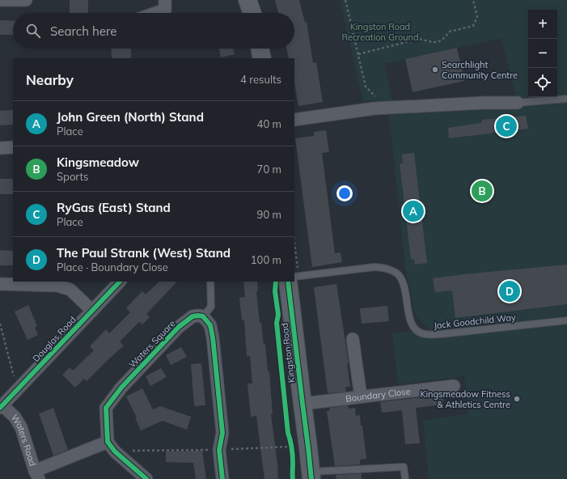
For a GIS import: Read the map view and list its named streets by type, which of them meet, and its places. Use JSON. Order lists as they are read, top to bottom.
{
  "streets": {
    "main road": ["Kingston Road"],
    "street": [
      "Douglas Road",
      "Waters Square",
      "Boundary Close",
      "Waters Road"
    ],
    "lane": ["Jack Goodchild Way"]
  },
  "crossings": [
    ["Douglas Road", "Waters Road"],
    ["Kingston Road", "Boundary Close"]
  ],
  "parks": ["Kingston Road Recreation Ground"],
  "places": ["Searchlight Community Centre", "Kingsmeadow Fitness & Athletics Centre"],
  "page": {
    "map_buttons": ["+", "−"],
    "search": "Search here",
    "heading": ["Nearby", "4 results"],
    "list": [
      {
        "mark": "A",
        "name": "John Green (North) Stand",
        "note": "Place",
        "value": "40 m"
      },
      {
        "mark": "B",
        "name": "Kingsmeadow",
        "note": "Sports",
        "value": "70 m"
      },
      {
        "mark": "C",
        "name": "RyGas (East) Stand",
        "note": "Place",
        "value": "90 m"
      },
      {
        "mark": "D",
        "name": "The Paul Strank (West) Stand",
        "note": "Place · Boundary Close",
        "value": "100 m"
      }
    ],
    "pins": [
      "C",
      "B",
      "A",
      "D"
    ]
  }
}
